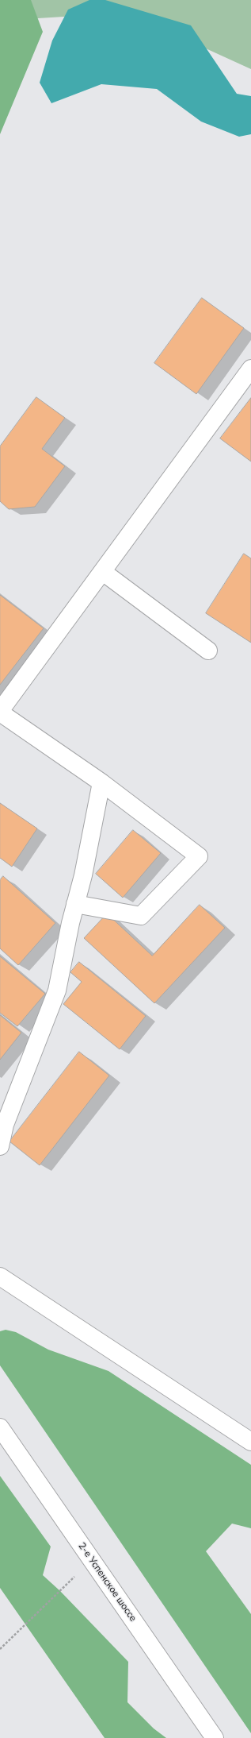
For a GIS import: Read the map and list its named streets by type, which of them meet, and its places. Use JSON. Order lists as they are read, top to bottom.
{
  "streets": {
    "main road": ["2-е Успенское шоссе"]
  }
}
